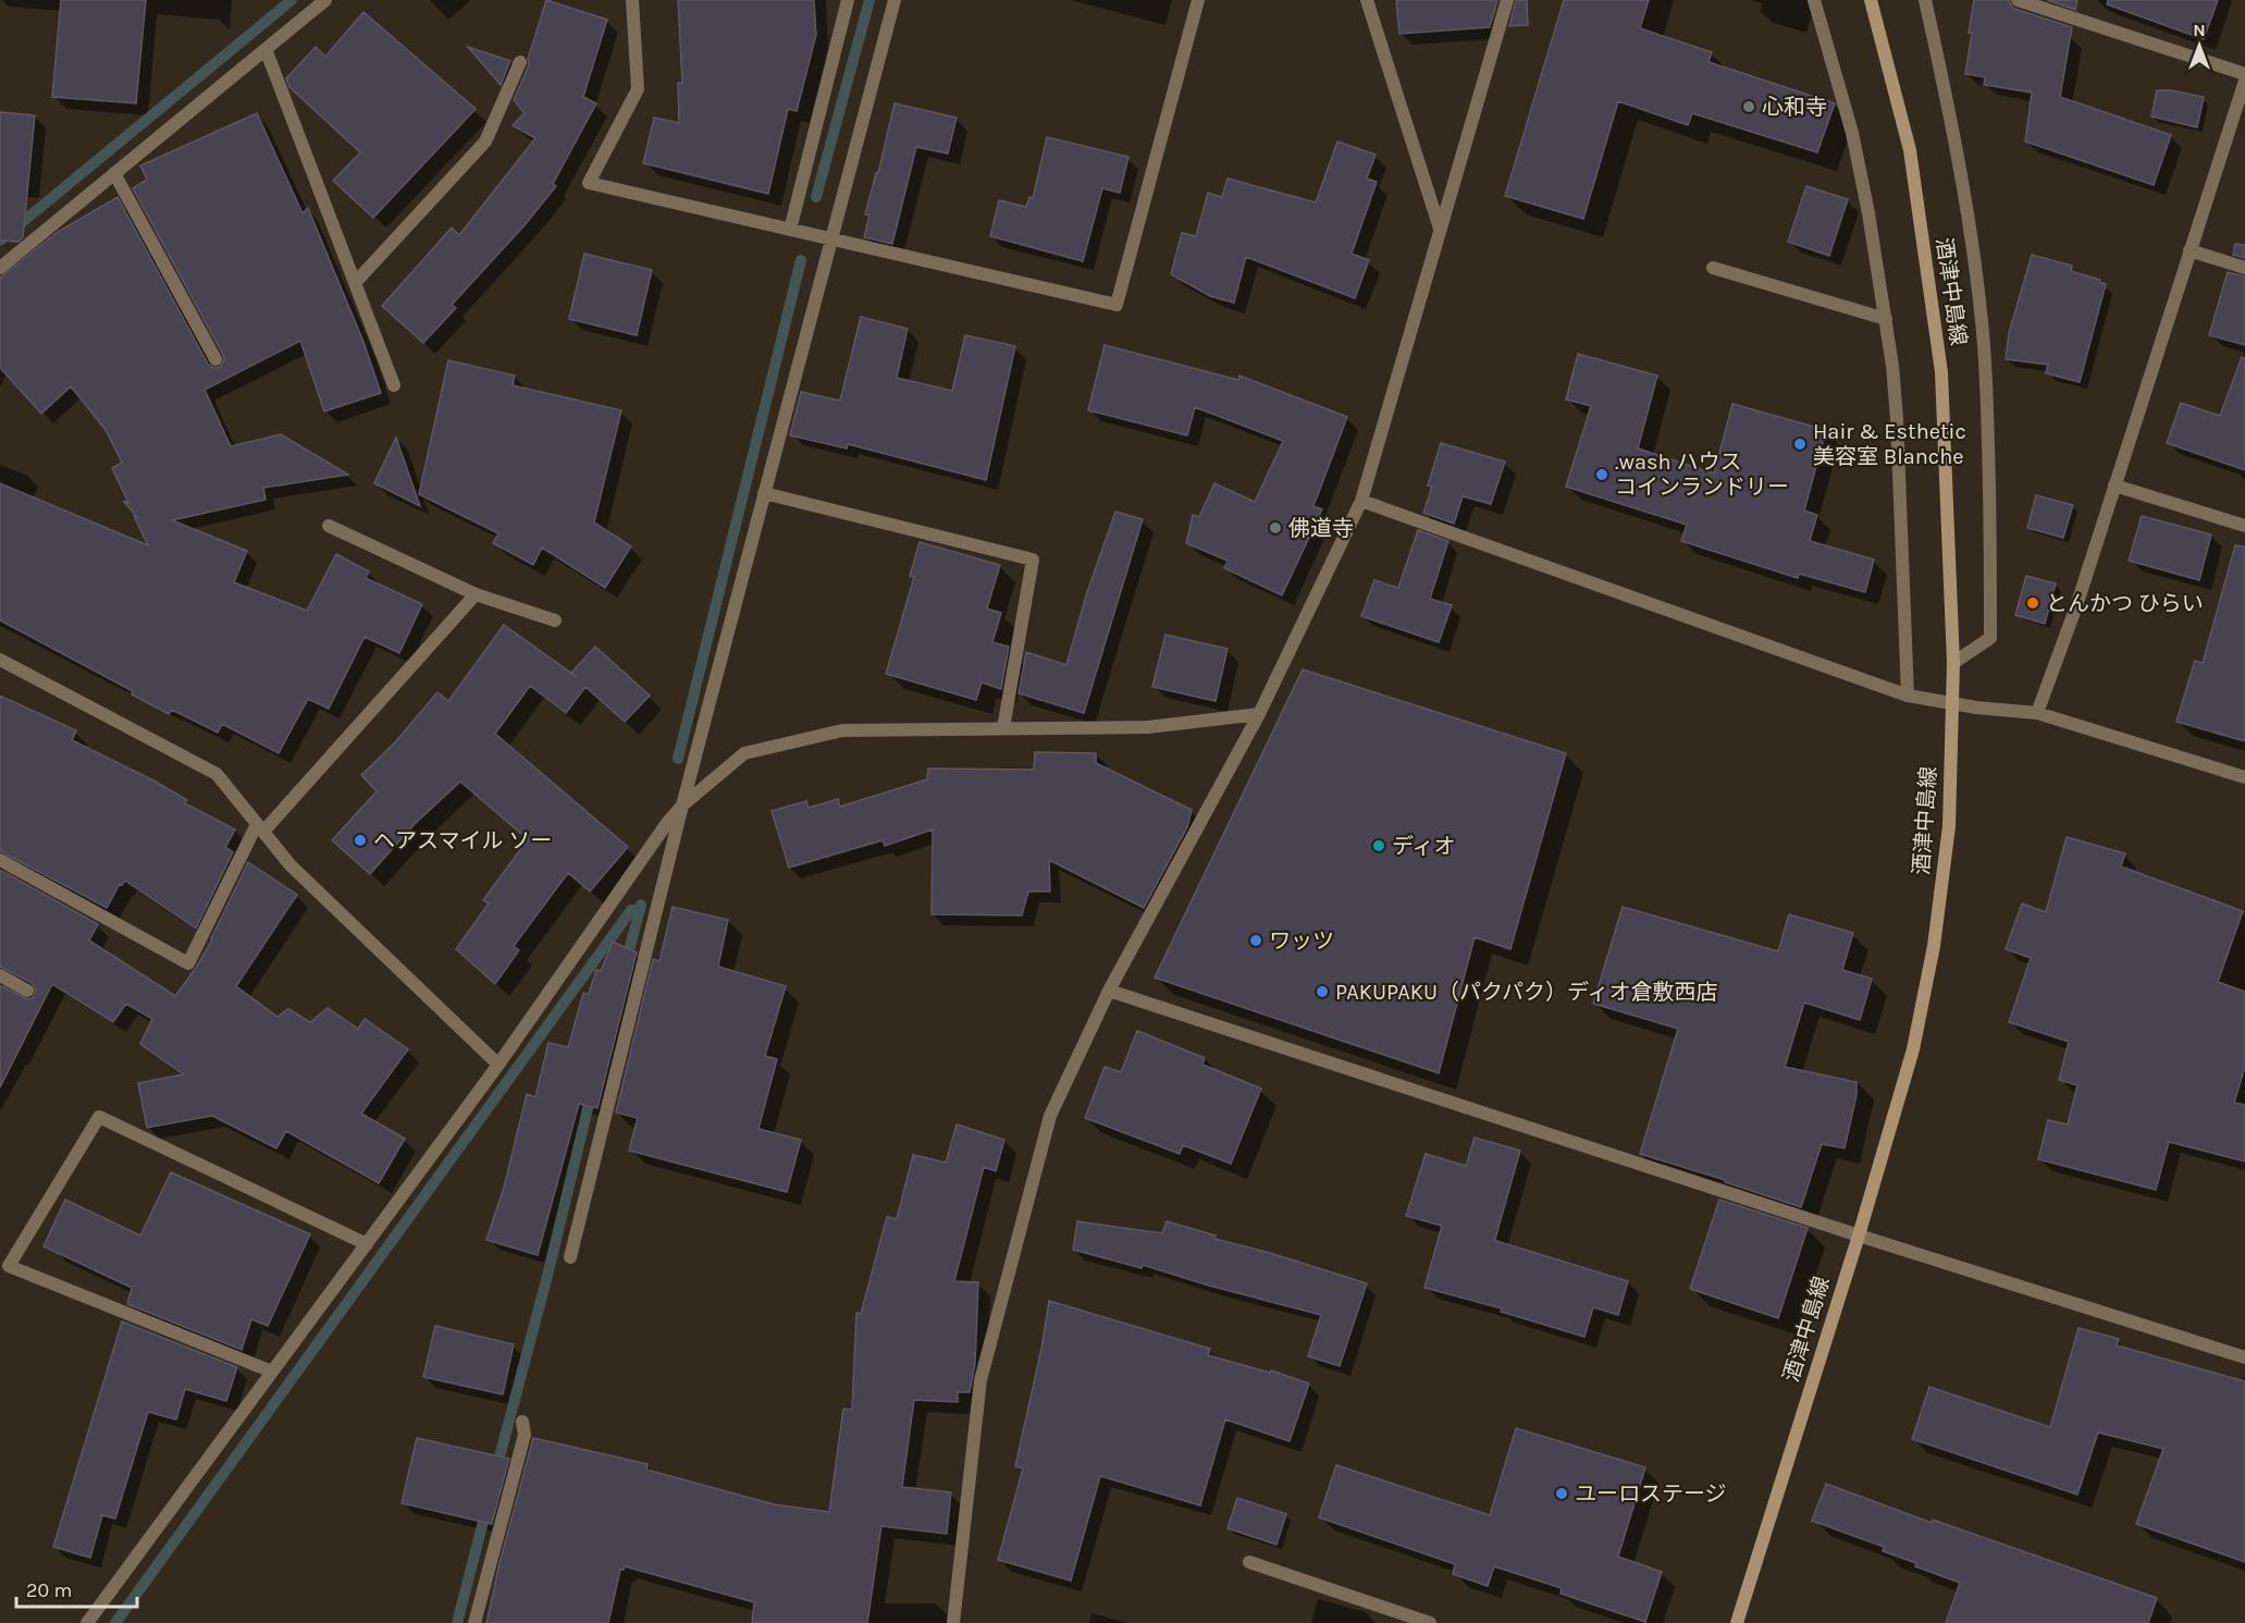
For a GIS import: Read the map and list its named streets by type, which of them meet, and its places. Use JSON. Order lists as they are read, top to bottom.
{
  "streets": {
    "main road": ["酒津中島線"]
  },
  "places": [
    "心和寺",
    "Hair & Esthetic 美容室 Blanche",
    ".wash ハウス コインランドリー",
    "佛道寺",
    "とんかつ ひらい",
    "ヘアスマイル ソー",
    "ディオ",
    "ワッツ",
    "PAKUPAKU（パクパク）ディオ倉敷西店",
    "ユーロステージ"
  ],
  "scale_bar": "20 m",
  "north": "top"
}
